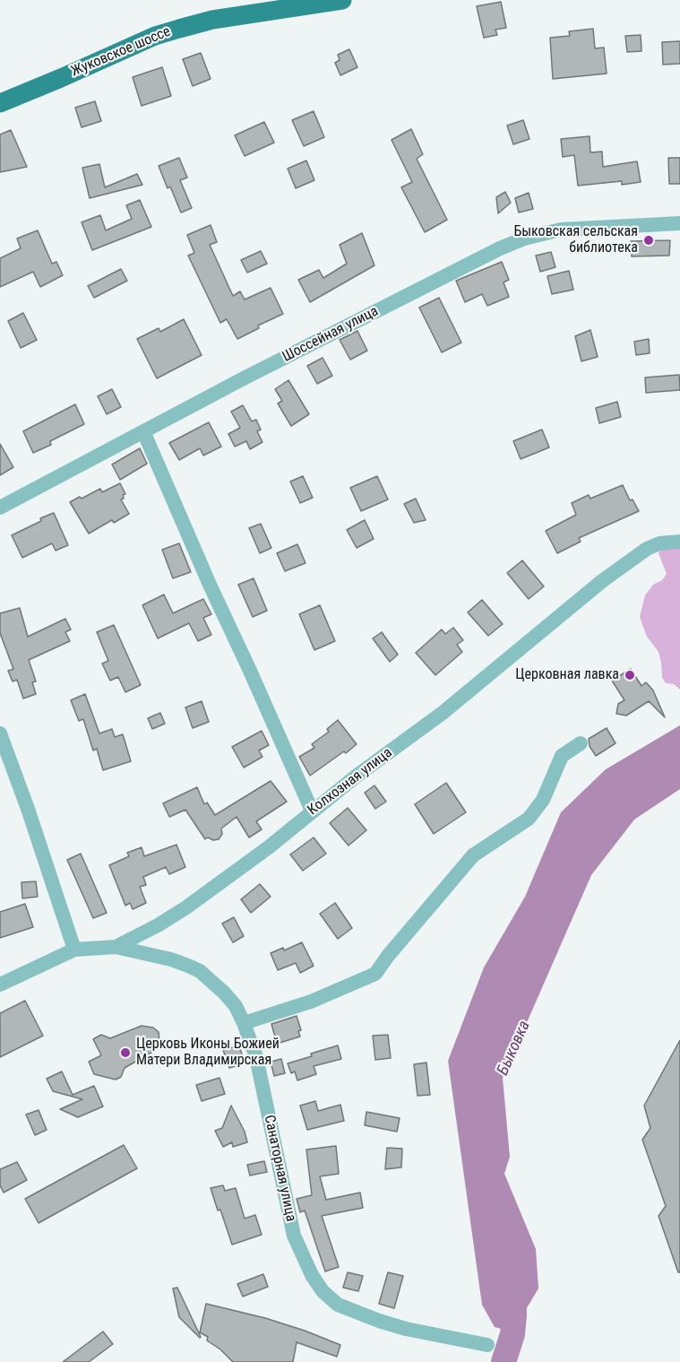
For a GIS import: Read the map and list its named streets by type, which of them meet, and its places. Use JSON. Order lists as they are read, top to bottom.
{
  "streets": {
    "main road": ["Жуковское шоссе"],
    "street": ["Шоссейная улица", "Колхозная улица", "Санаторная улица"]
  },
  "crossings": [
    ["Колхозная улица", "Санаторная улица"]
  ],
  "water": ["Быковка"],
  "places": ["Быковская сельская библиотека", "Церковная лавка", "Церковь Иконы Божией Матери Владимирская"]
}
